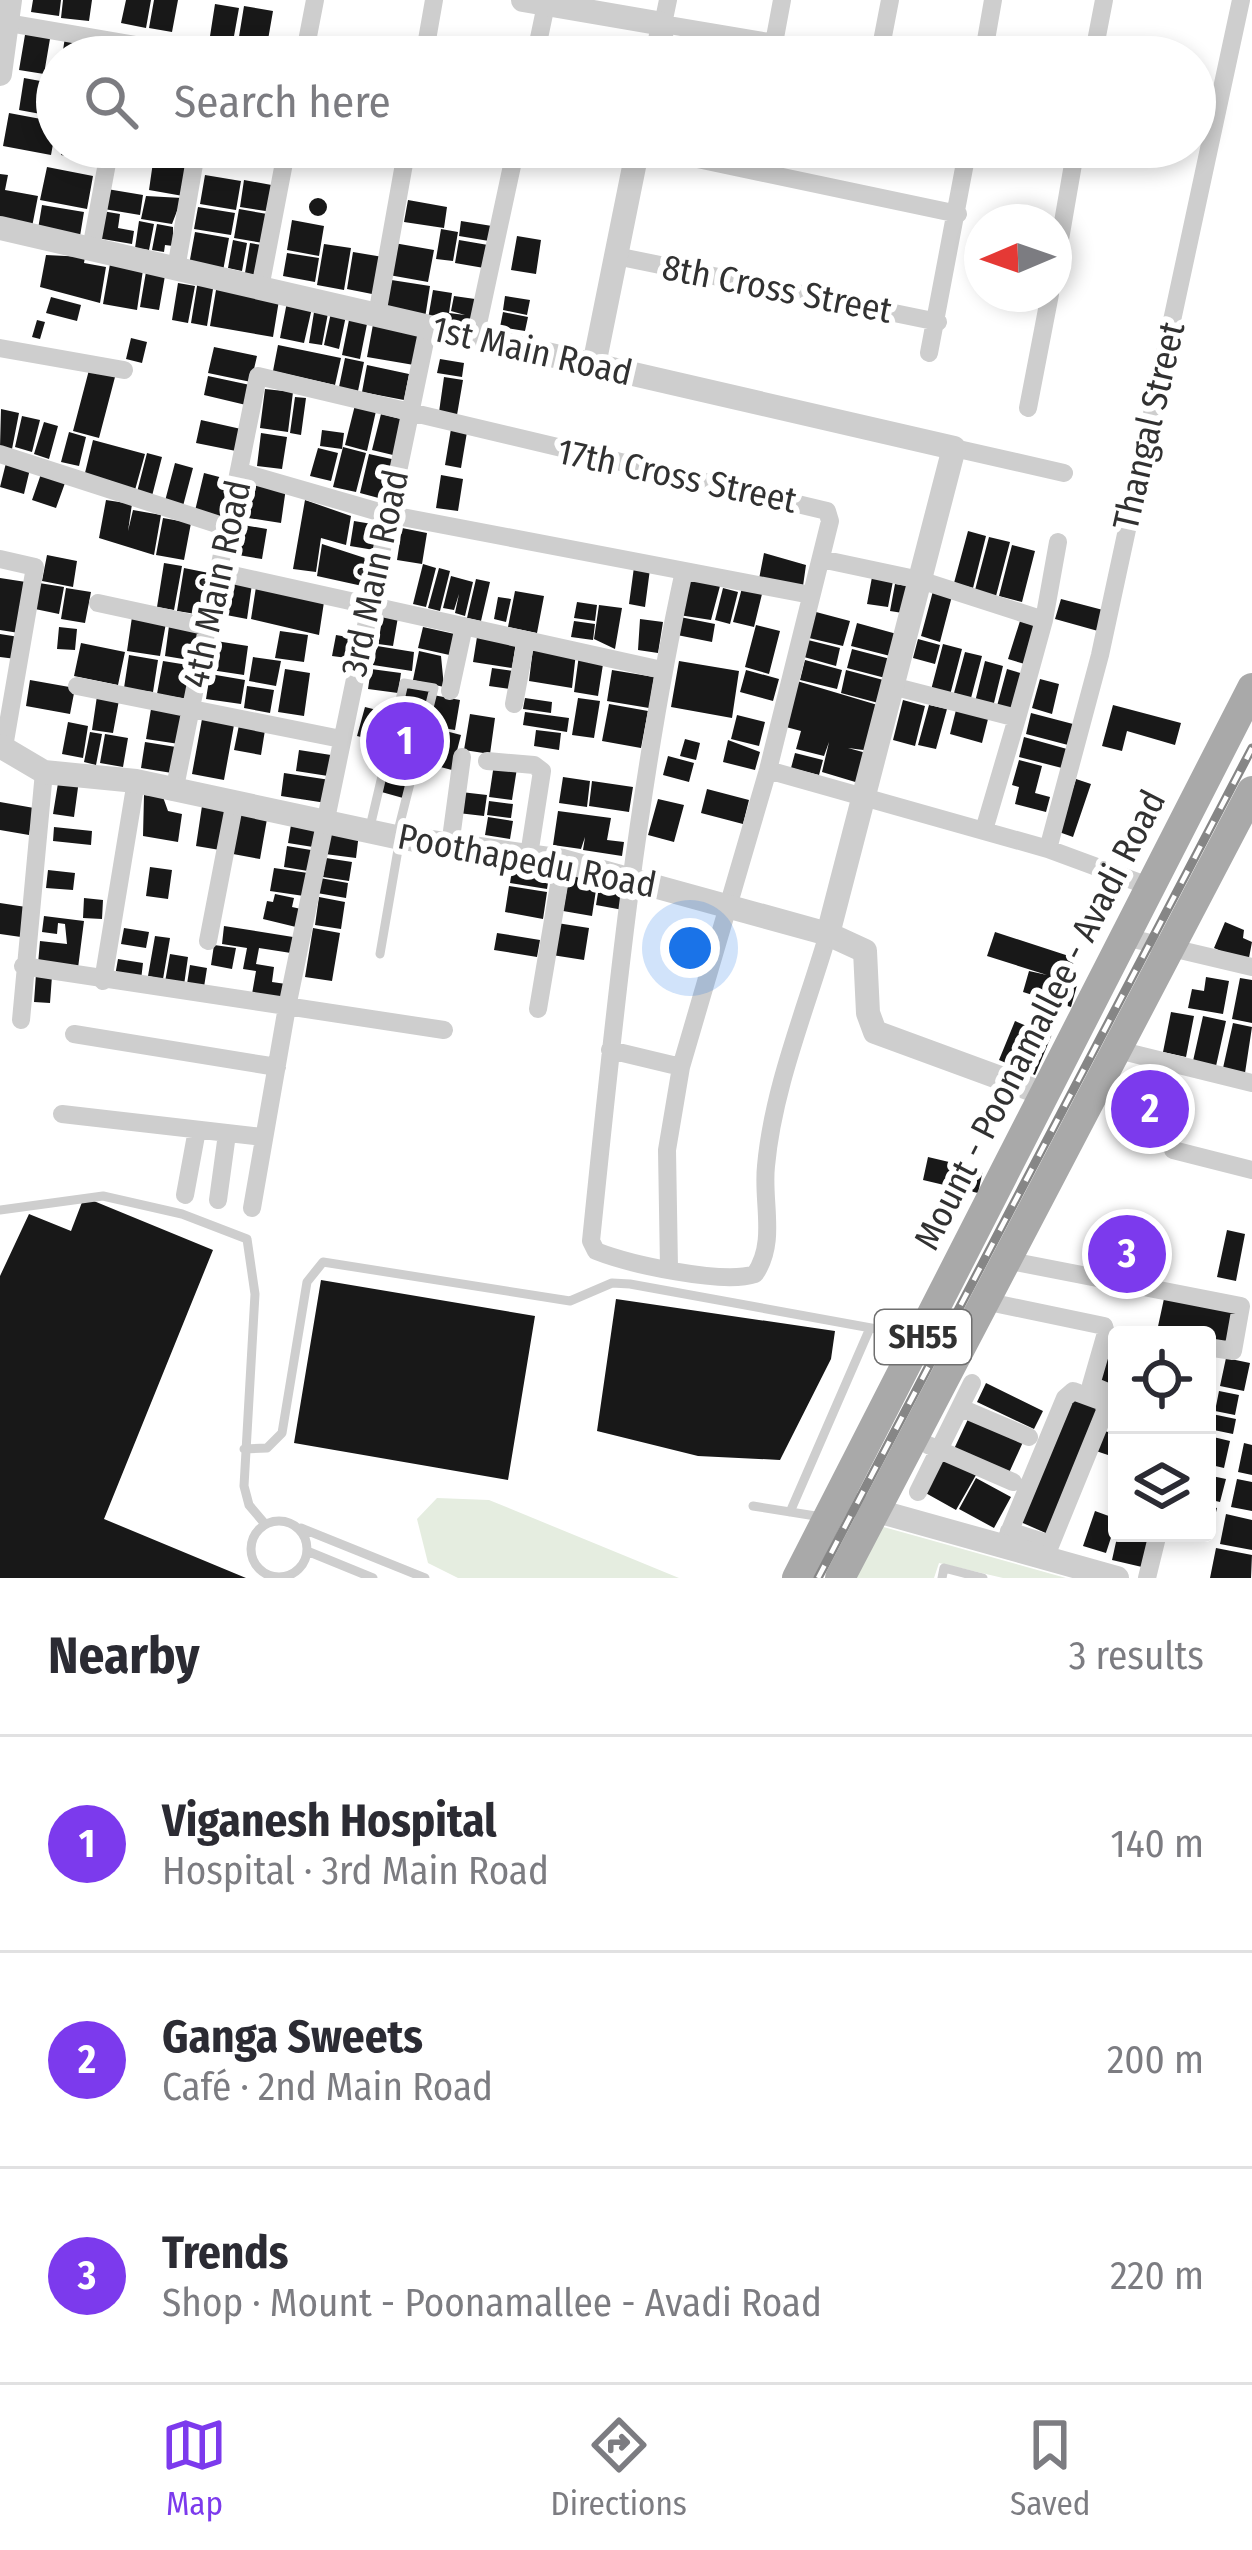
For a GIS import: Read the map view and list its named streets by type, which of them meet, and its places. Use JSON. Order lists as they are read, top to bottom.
{
  "streets": {
    "main road": ["Mount - Poonamallee - Avadi Road", "SH55"],
    "street": [
      "8th Cross Street",
      "1st Main Road",
      "Thangal Street",
      "17th Cross Street",
      "3rd Main Road",
      "4th Main Road",
      "Poothapedu Road"
    ]
  },
  "crossings": [
    ["1st Main Road", "3rd Main Road"],
    ["17th Cross Street", "3rd Main Road"],
    ["17th Cross Street", "4th Main Road"],
    ["17th Cross Street", "Poothapedu Road"],
    ["3rd Main Road", "4th Main Road"],
    ["3rd Main Road", "Poothapedu Road"],
    ["4th Main Road", "Poothapedu Road"],
    ["Poothapedu Road", "Mount - Poonamallee - Avadi Road"]
  ],
  "north": "left",
  "page": {
    "search": "Search here",
    "pins": ["1", "2", "3"],
    "heading": ["Nearby", "3 results"],
    "list": [
      {
        "mark": "1",
        "name": "Viganesh Hospital",
        "note": "Hospital · 3rd Main Road",
        "value": "140 m"
      },
      {
        "mark": "2",
        "name": "Ganga Sweets",
        "note": "Café · 2nd Main Road",
        "value": "200 m"
      },
      {
        "mark": "3",
        "name": "Trends",
        "note": "Shop · Mount - Poonamallee - Avadi Road",
        "value": "220 m"
      }
    ],
    "nav": ["Map", "Directions", "Saved"]
  }
}
